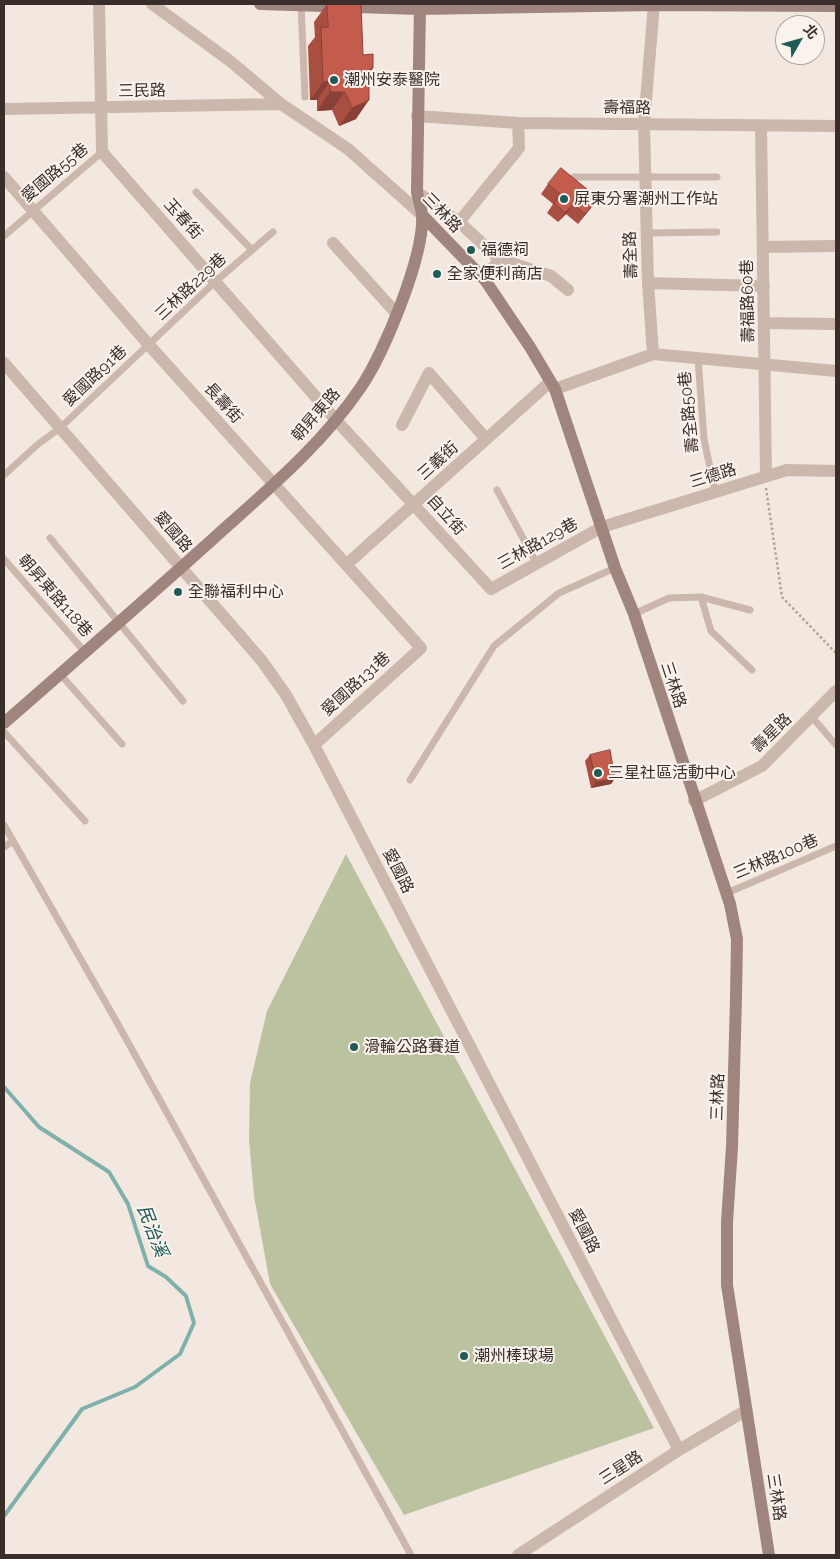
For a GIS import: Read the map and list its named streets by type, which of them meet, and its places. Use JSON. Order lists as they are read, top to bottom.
{
  "streets": {
    "main road": ["三林路", "朝昇東路"],
    "street": [
      "三民路",
      "壽福路",
      "玉春街",
      "壽全路",
      "壽福路60巷",
      "長壽街",
      "三義街",
      "三德路",
      "自立街",
      "愛國路",
      "三林路129巷",
      "愛國路131巷",
      "壽星路",
      "三星路"
    ],
    "lane": [
      "愛國路55巷",
      "三林路229巷",
      "愛國路91巷",
      "壽全路50巷",
      "朝昇東路118巷",
      "三林路100巷"
    ]
  },
  "crossings": [
    ["三民路", "三林路"],
    ["壽福路", "壽全路"],
    ["壽福路", "壽福路60巷"],
    ["壽福路", "朝昇東路"],
    ["愛國路55巷", "玉春街"],
    ["愛國路55巷", "長壽街"],
    ["三林路", "朝昇東路"],
    ["三林路", "三義街"],
    ["三林路", "三德路"],
    ["三林路", "三林路129巷"],
    ["三林路", "壽星路"],
    ["三林路", "三林路100巷"],
    ["三林路", "三星路"],
    ["玉春街", "三林路229巷"],
    ["玉春街", "朝昇東路"],
    ["玉春街", "自立街"],
    ["三林路229巷", "愛國路91巷"],
    ["三林路229巷", "長壽街"],
    ["壽福路60巷", "三德路"],
    ["愛國路91巷", "長壽街"],
    ["愛國路91巷", "愛國路"],
    ["長壽街", "朝昇東路"],
    ["長壽街", "三義街"],
    ["長壽街", "愛國路131巷"],
    ["壽全路50巷", "三德路"],
    ["朝昇東路", "自立街"],
    ["朝昇東路", "愛國路"],
    ["朝昇東路", "朝昇東路118巷"],
    ["三義街", "自立街"],
    ["三德路", "三林路129巷"],
    ["自立街", "三林路129巷"],
    ["愛國路", "愛國路131巷"],
    ["愛國路", "三星路"]
  ],
  "water": ["民治溪"],
  "places": [
    "潮州安泰醫院",
    "屏東分署潮州工作站",
    "福德祠",
    "全家便利商店",
    "全聯福利中心",
    "三星社區活動中心",
    "滑輪公路賽道",
    "潮州棒球場"
  ],
  "north": "top right"
}
